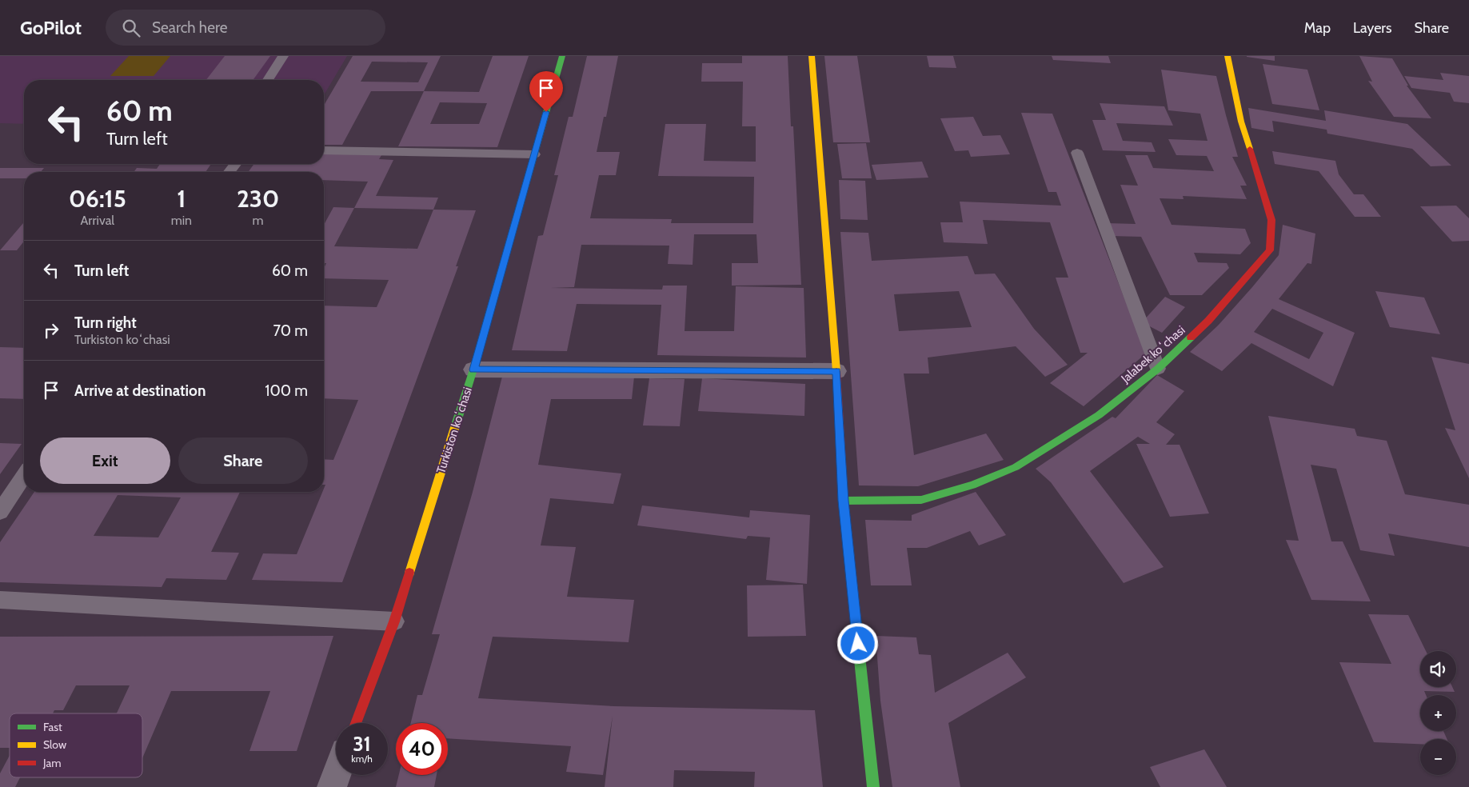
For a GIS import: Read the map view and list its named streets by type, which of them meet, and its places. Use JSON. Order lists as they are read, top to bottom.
{
  "streets": {
    "street": ["Jalabek koʻchasi", "Turkiston koʻchasi"]
  },
  "legend": ["Fast", "Slow", "Jam"],
  "page": {
    "header": "GoPilot",
    "search": "Search here",
    "nav": ["Map", "Layers", "Share"],
    "turn": ["60 m", "Turn left"],
    "eta": [
      "06:15",
      "Arrival",
      "1",
      "min",
      "230",
      "m"
    ],
    "list": [
      {
        "name": "Turn left",
        "value": "60 m"
      },
      {
        "name": "Turn right",
        "note": "Turkiston koʻchasi",
        "value": "70 m"
      },
      {
        "name": "Arrive at destination",
        "value": "100 m"
      }
    ],
    "buttons": ["Exit", "Share"],
    "map_buttons": ["+", "−"],
    "speed": "31 km/h",
    "limit": "40"
  }
}
